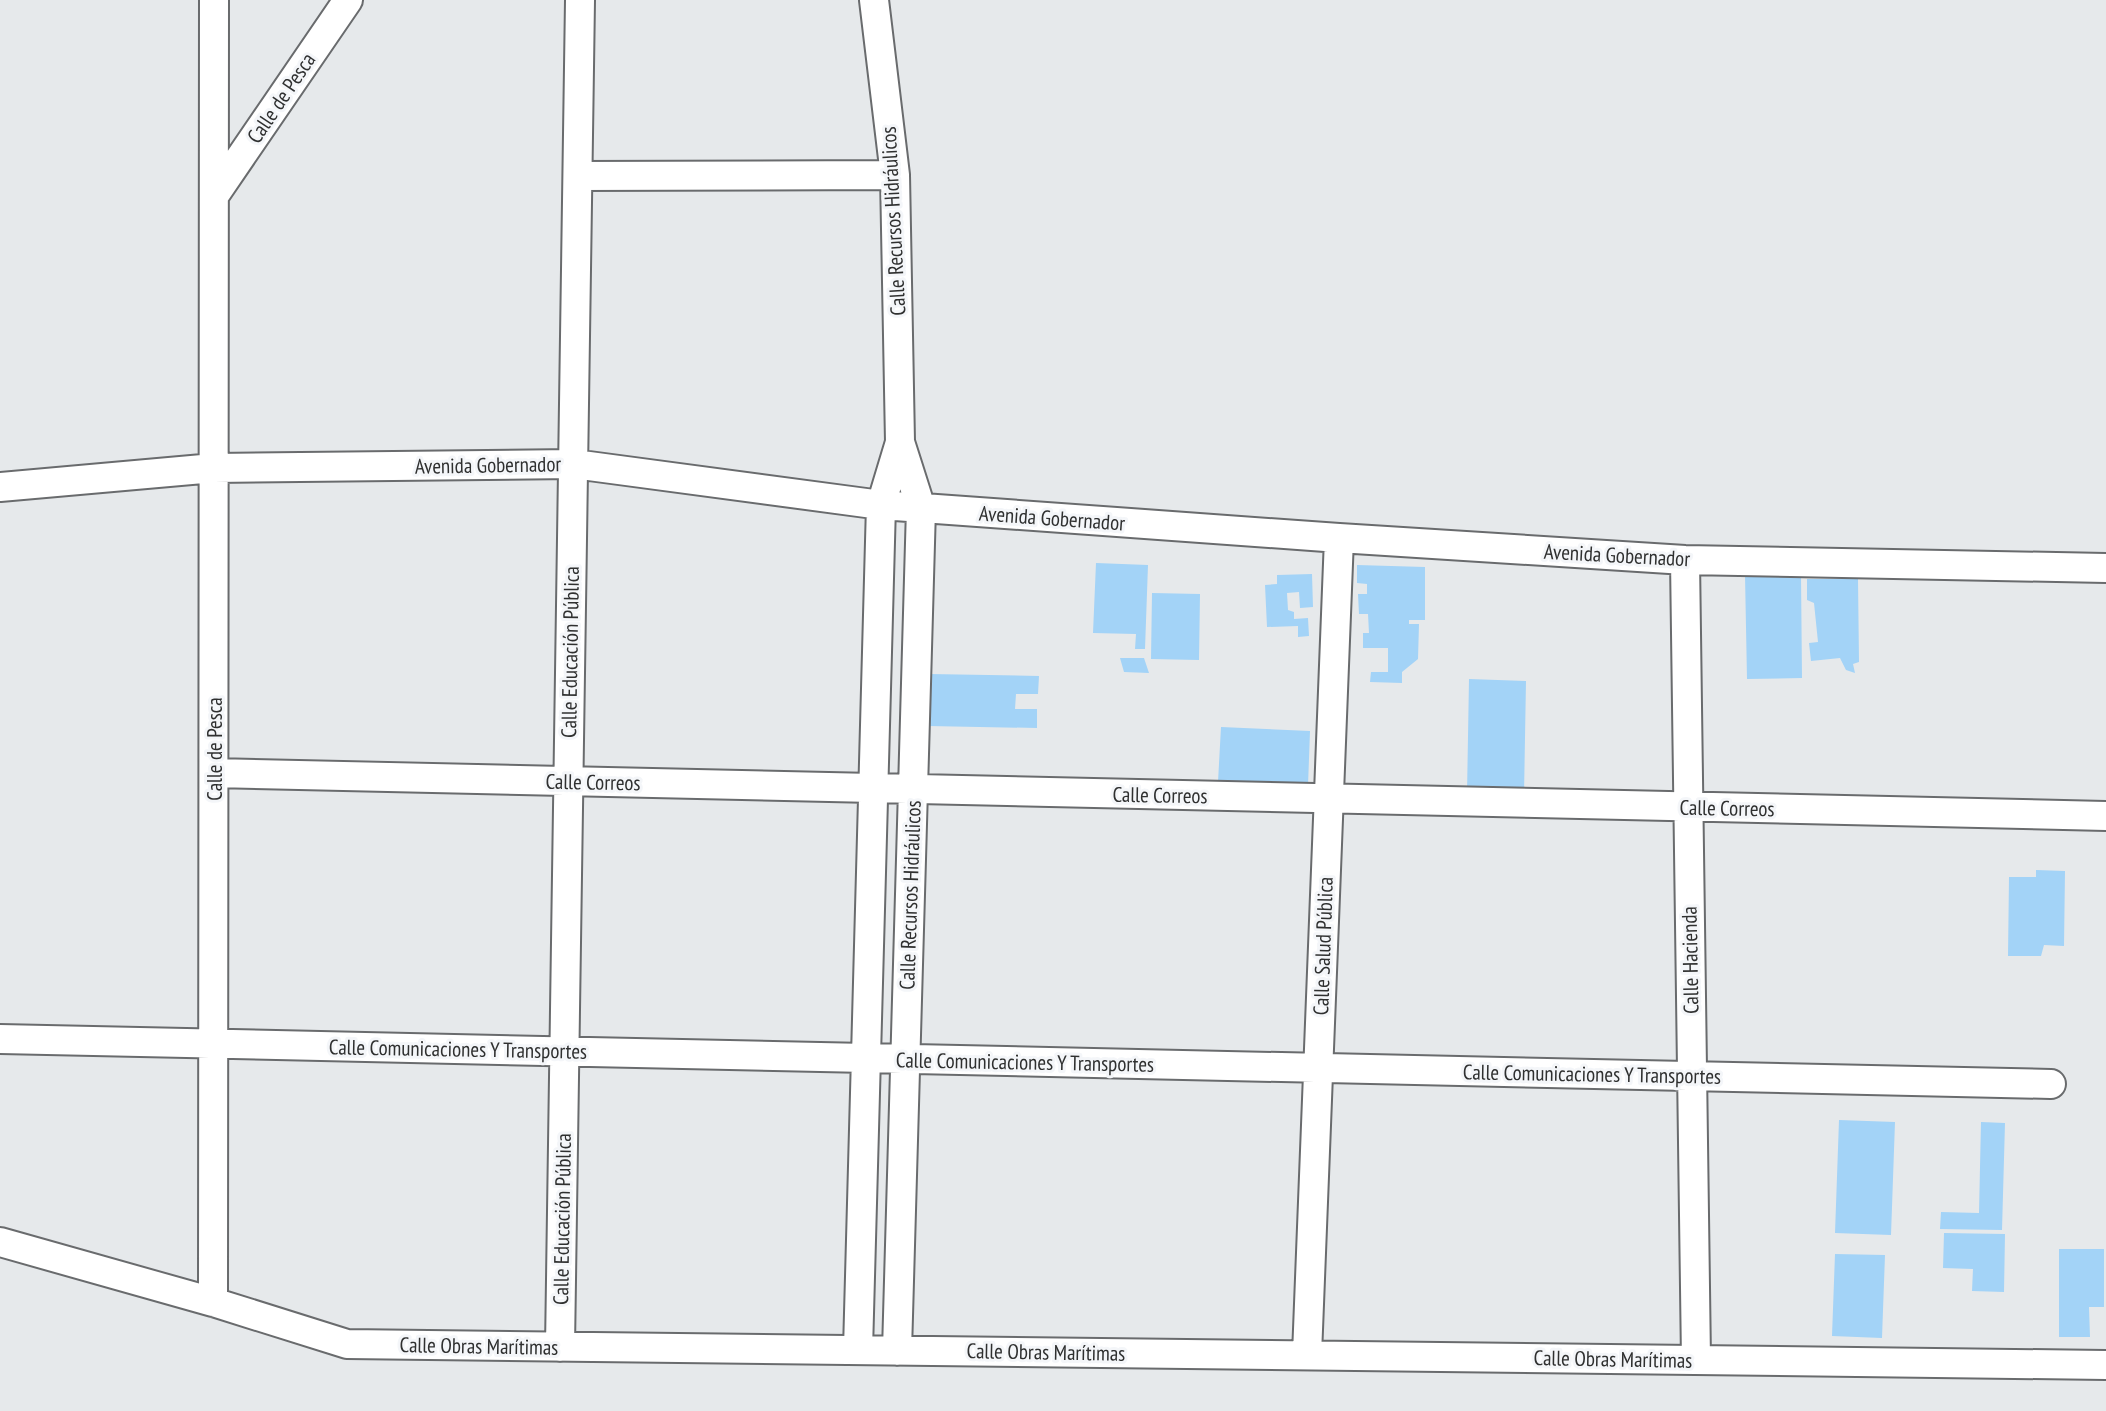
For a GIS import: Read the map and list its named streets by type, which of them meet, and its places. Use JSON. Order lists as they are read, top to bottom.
{
  "streets": {
    "street": [
      "Calle de Pesca",
      "Calle Recursos Hidráulicos",
      "Avenida Gobernador",
      "Calle Educación Pública",
      "Calle Correos",
      "Calle Salud Pública",
      "Calle Hacienda",
      "Calle Comunicaciones Y Transportes",
      "Calle Obras Marítimas"
    ]
  },
  "crossings": [
    ["Calle de Pesca", "Avenida Gobernador"],
    ["Calle de Pesca", "Calle Correos"],
    ["Calle de Pesca", "Calle Comunicaciones Y Transportes"],
    ["Calle de Pesca", "Calle Obras Marítimas"],
    ["Calle Recursos Hidráulicos", "Avenida Gobernador"],
    ["Calle Recursos Hidráulicos", "Calle Correos"],
    ["Calle Recursos Hidráulicos", "Calle Comunicaciones Y Transportes"],
    ["Calle Recursos Hidráulicos", "Calle Obras Marítimas"],
    ["Avenida Gobernador", "Calle Educación Pública"],
    ["Avenida Gobernador", "Calle Salud Pública"],
    ["Avenida Gobernador", "Calle Hacienda"],
    ["Calle Educación Pública", "Calle Correos"],
    ["Calle Educación Pública", "Calle Comunicaciones Y Transportes"],
    ["Calle Educación Pública", "Calle Obras Marítimas"],
    ["Calle Correos", "Calle Salud Pública"],
    ["Calle Correos", "Calle Hacienda"],
    ["Calle Salud Pública", "Calle Comunicaciones Y Transportes"],
    ["Calle Salud Pública", "Calle Obras Marítimas"],
    ["Calle Hacienda", "Calle Comunicaciones Y Transportes"],
    ["Calle Hacienda", "Calle Obras Marítimas"]
  ]
}
